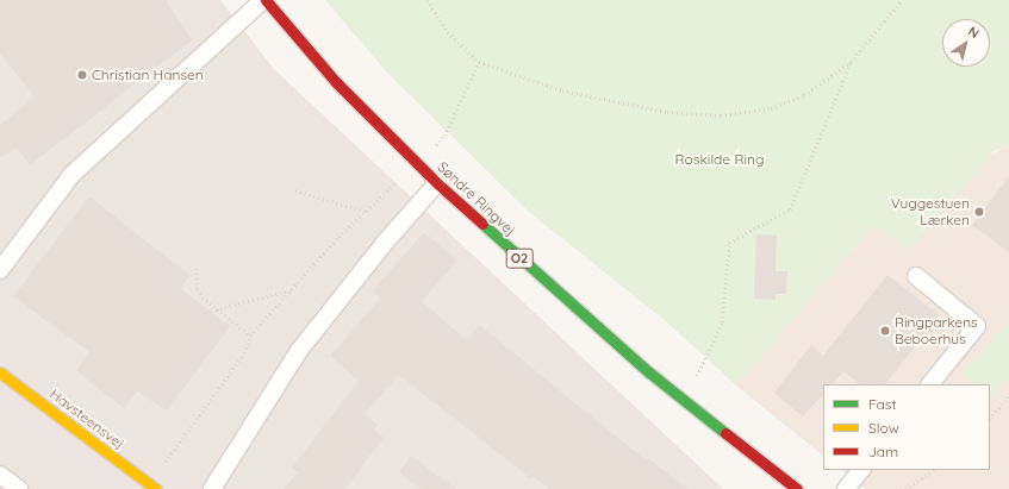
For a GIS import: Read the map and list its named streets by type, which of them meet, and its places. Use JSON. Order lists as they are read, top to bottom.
{
  "streets": {
    "main road": ["Søndre Ringvej", "O2", "Havsteensvej"]
  },
  "parks": ["Roskilde Ring"],
  "places": ["Christian Hansen", "Vuggestuen Lærken", "Ringparkens Beboerhus"],
  "legend": ["Fast", "Slow", "Jam"],
  "north": "top right"
}
